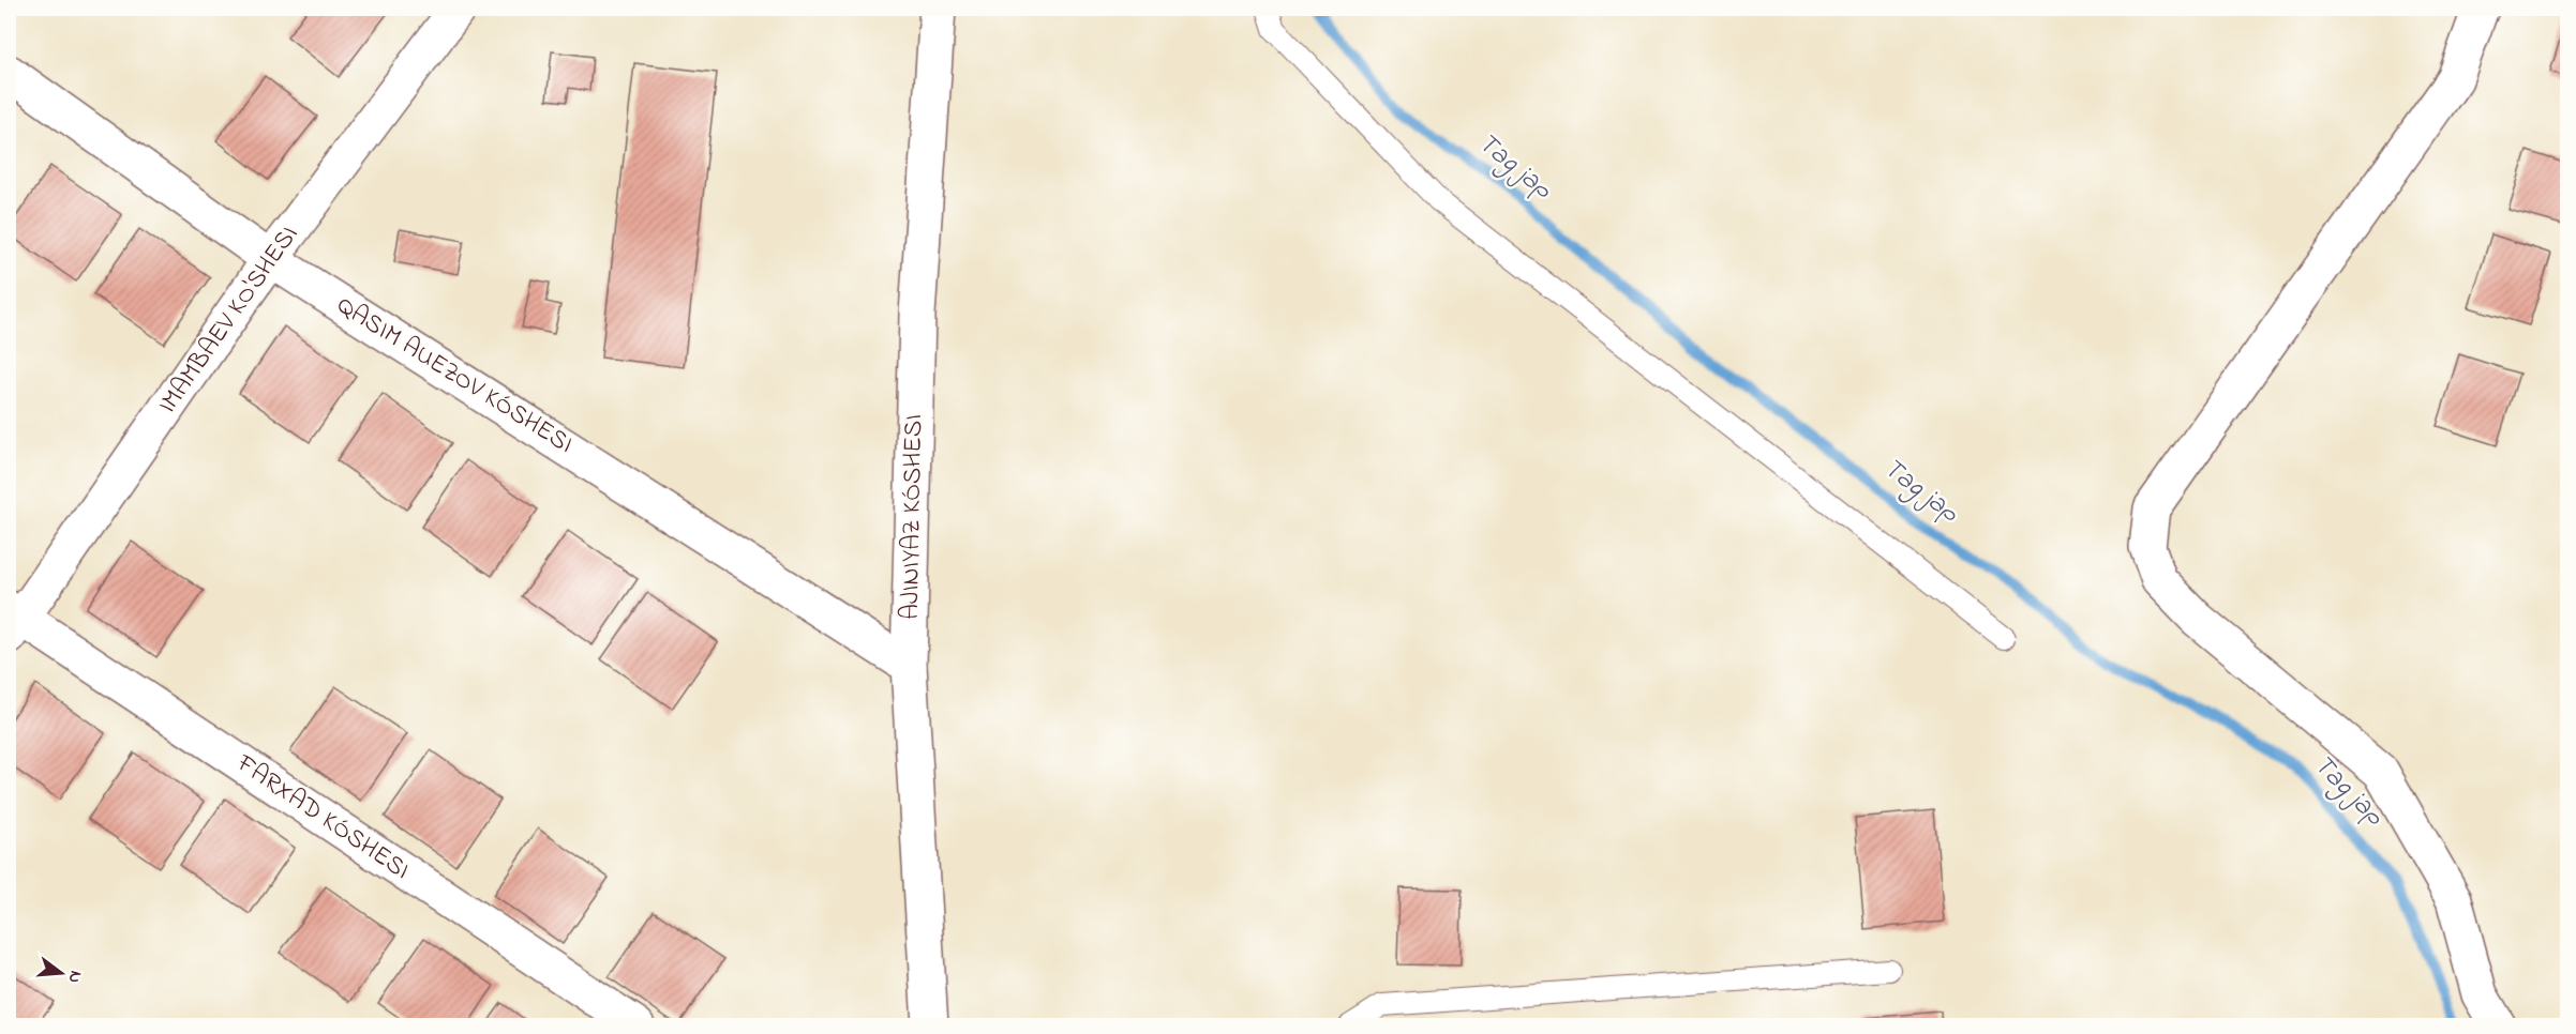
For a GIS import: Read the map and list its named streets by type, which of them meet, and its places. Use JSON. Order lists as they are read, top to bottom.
{
  "streets": {
    "street": ["IMAMBAEV KO'SHESI", "AJINIYAZ KÓSHESI", "FARXAD KÓSHESI"]
  },
  "crossings": [
    ["IMAMBAEV KO'SHESI", "FARXAD KÓSHESI"]
  ],
  "water": ["Tag jap"],
  "north": "right"
}
